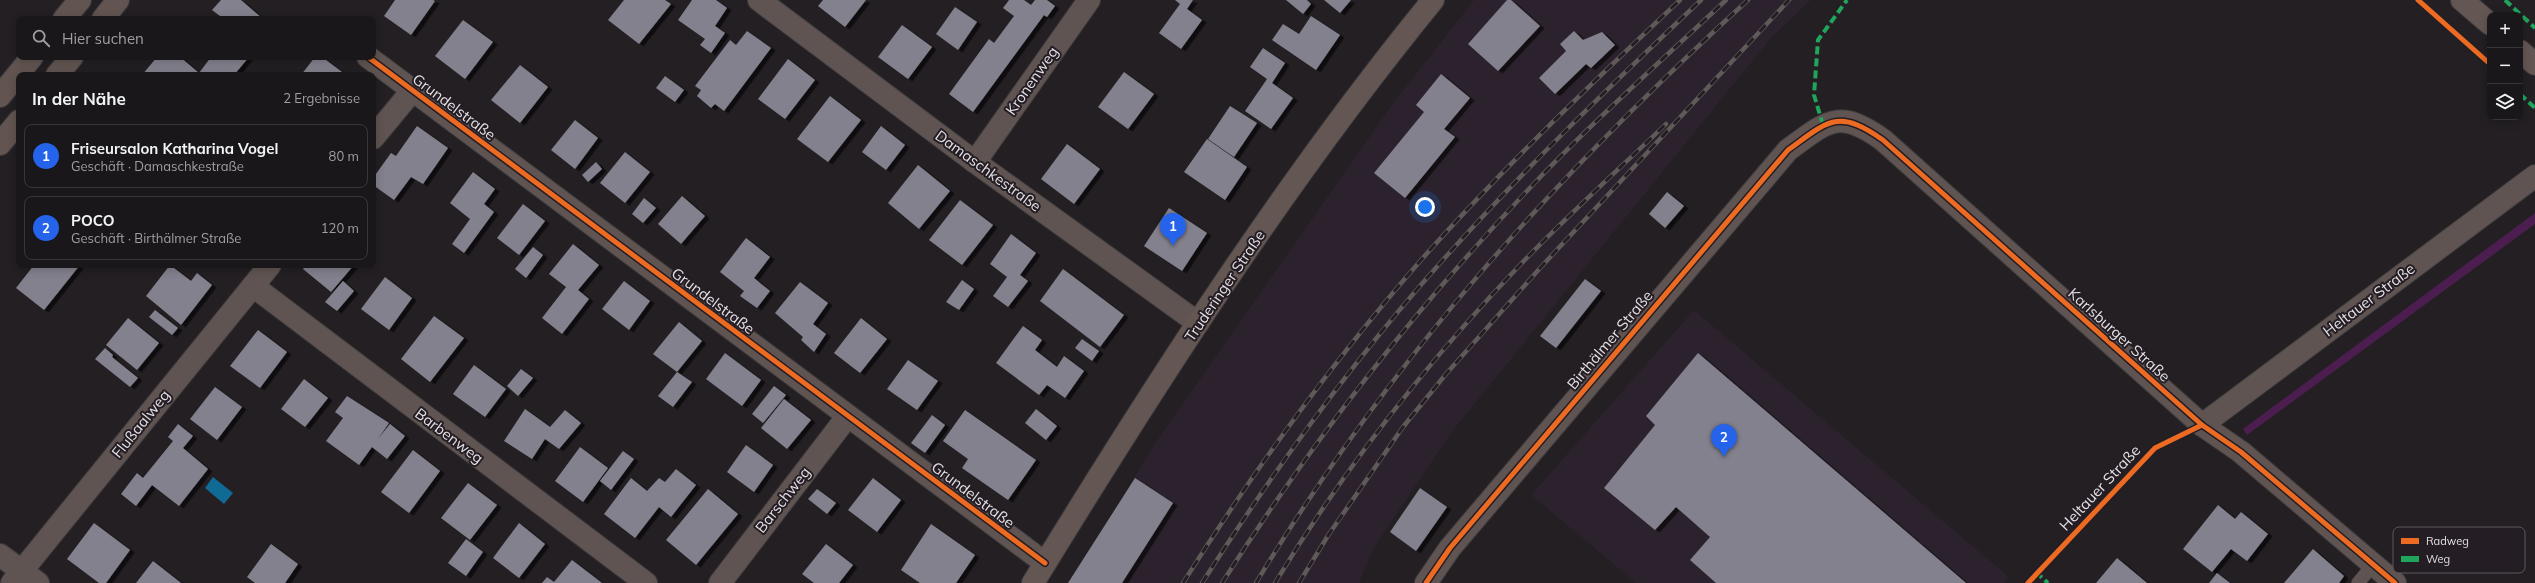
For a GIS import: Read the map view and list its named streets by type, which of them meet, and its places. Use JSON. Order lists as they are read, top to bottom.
{
  "streets": {
    "street": [
      "Kronenweg",
      "Grundelstraße",
      "Damaschkestraße",
      "Truderinger Straße",
      "Heltauer Straße",
      "Karlsburger Straße",
      "Birthälmer Straße",
      "Flußaalweg",
      "Barbenweg",
      "Barschweg"
    ]
  },
  "crossings": [
    ["Kronenweg", "Damaschkestraße"],
    ["Grundelstraße", "Truderinger Straße"],
    ["Grundelstraße", "Barschweg"],
    ["Damaschkestraße", "Truderinger Straße"],
    ["Heltauer Straße", "Karlsburger Straße"],
    ["Karlsburger Straße", "Birthälmer Straße"],
    ["Flußaalweg", "Barbenweg"]
  ],
  "legend": ["Radweg", "Weg"],
  "page": {
    "map_buttons": ["+", "−"],
    "search": "Hier suchen",
    "heading": ["In der Nähe", "2 Ergebnisse"],
    "list": [
      {
        "mark": "1",
        "name": "Friseursalon Katharina Vogel",
        "note": "Geschäft · Damaschkestraße",
        "value": "80 m"
      },
      {
        "mark": "2",
        "name": "POCO",
        "note": "Geschäft · Birthälmer Straße",
        "value": "120 m"
      }
    ],
    "pins": ["1", "2"]
  }
}
